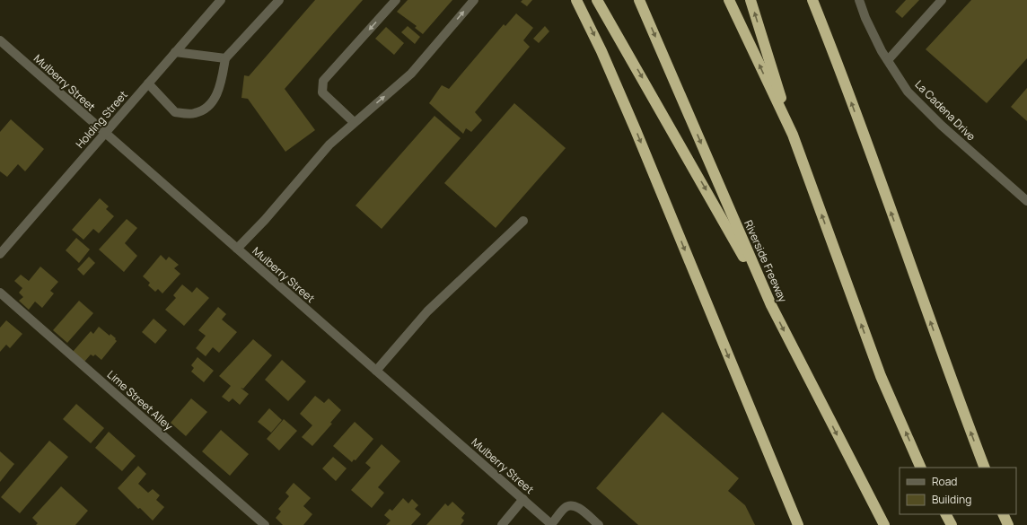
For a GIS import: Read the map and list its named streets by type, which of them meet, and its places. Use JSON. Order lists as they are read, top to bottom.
{
  "streets": {
    "highway": ["Riverside Freeway"],
    "street": [
      "Mulberry Street",
      "La Cadena Drive",
      "Holding Street",
      "Lime Street Alley"
    ]
  },
  "crossings": [
    ["Mulberry Street", "Holding Street"]
  ],
  "legend": ["Road", "Building"]
}
